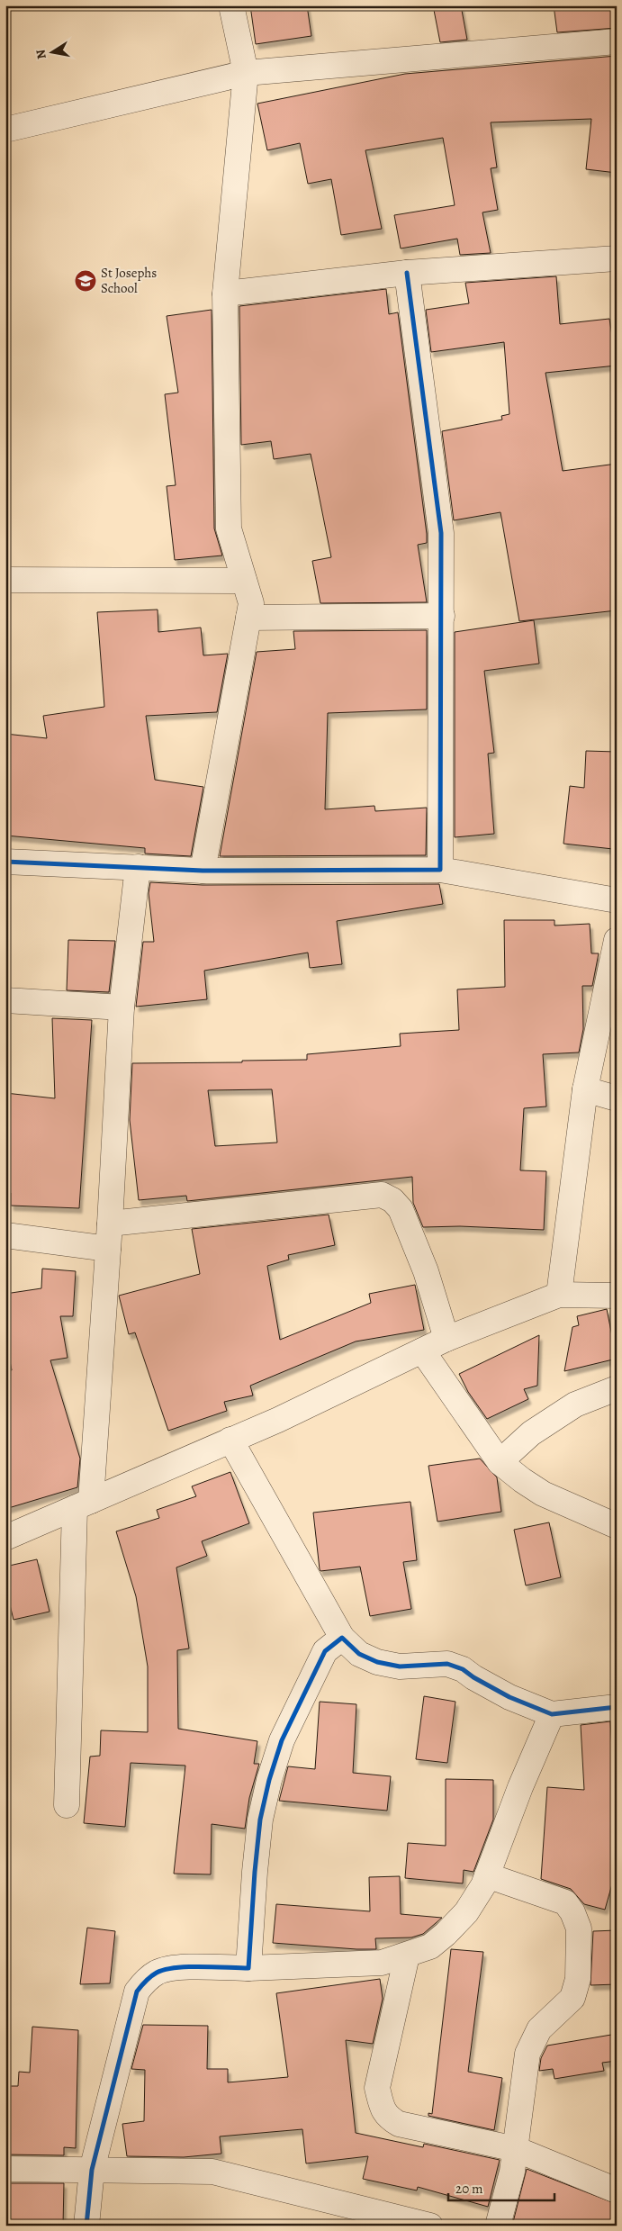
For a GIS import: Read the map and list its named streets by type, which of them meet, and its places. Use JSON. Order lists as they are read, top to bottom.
{
  "places": {
    "school or university": ["St Josephs School"]
  },
  "scale_bar": "20 m",
  "north": "left"
}
